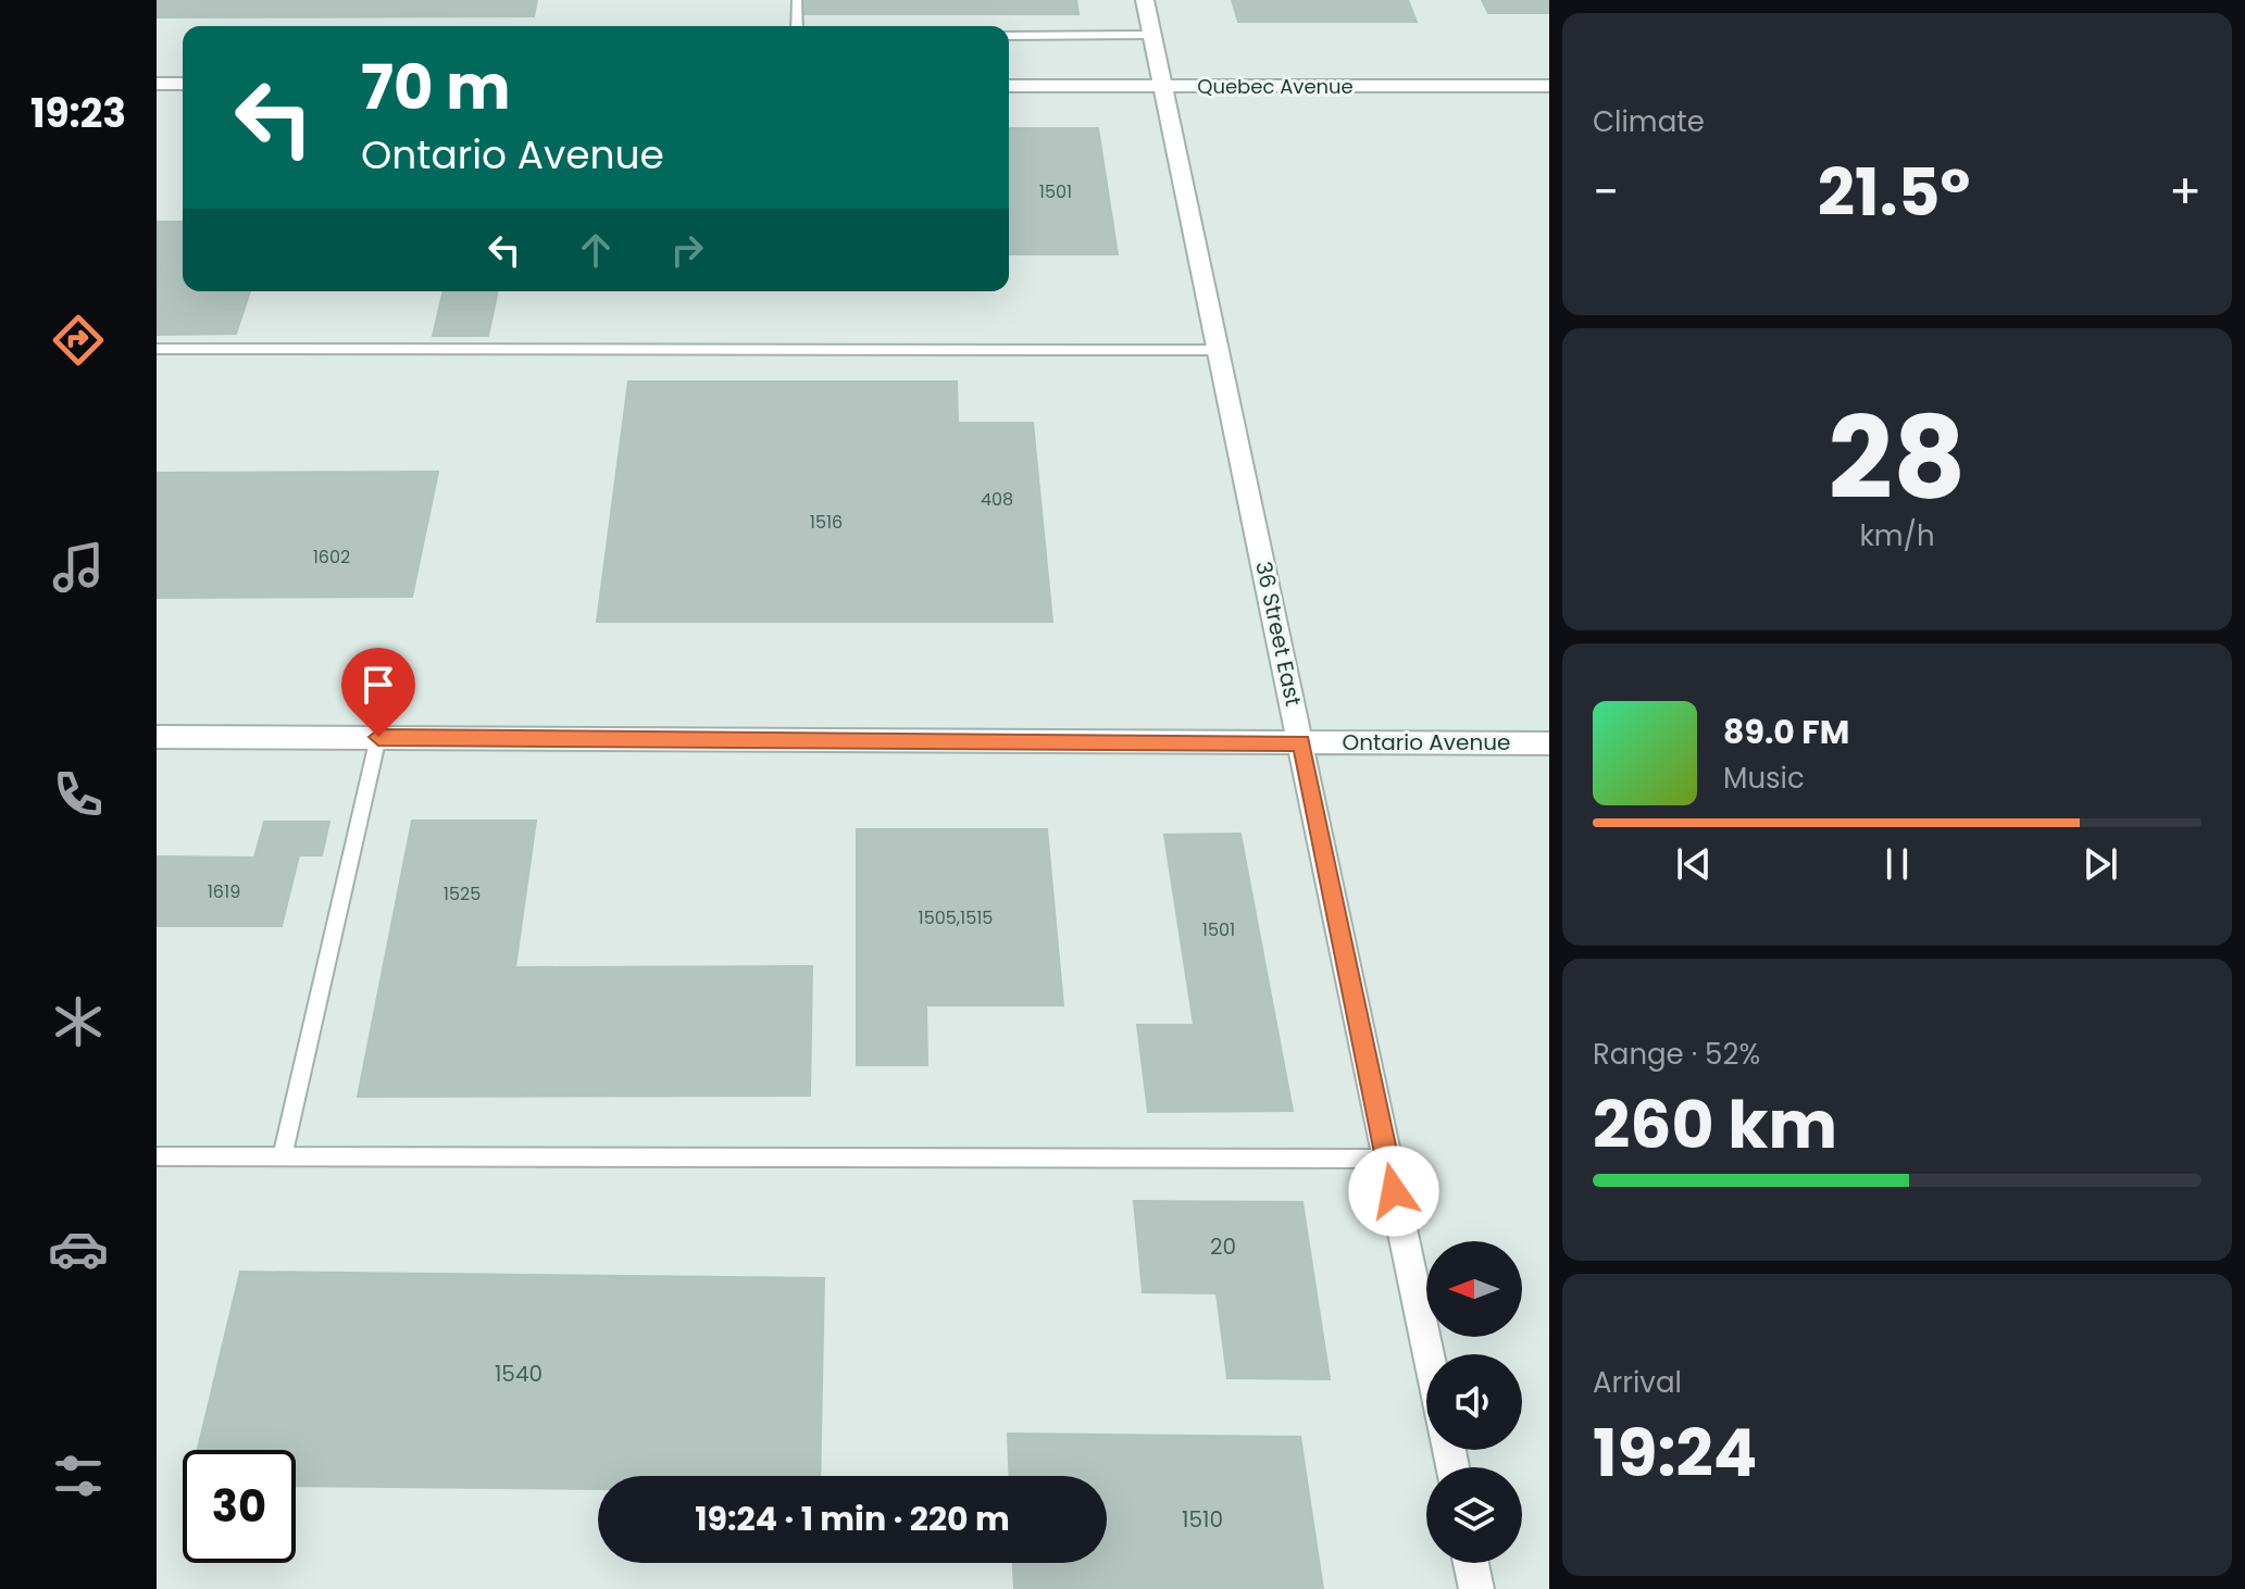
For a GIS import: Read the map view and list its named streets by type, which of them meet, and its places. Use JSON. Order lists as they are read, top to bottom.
{
  "streets": {
    "street": ["Quebec Avenue", "36 Street East", "Ontario Avenue"]
  },
  "crossings": [
    ["Quebec Avenue", "36 Street East"],
    ["36 Street East", "Ontario Avenue"]
  ],
  "house_numbers": [
    "1501",
    "408",
    "1516",
    "1602",
    "1619",
    "1525",
    "1505,1515",
    "1501",
    "20",
    "1540",
    "1510"
  ],
  "north": "left",
  "page": {
    "tabs": "19:23",
    "tile": [
      "Climate",
      ["28", "km/h"],
      ["Range · 52%", "260 km"],
      ["Arrival", "19:24"]
    ],
    "turn": ["70 m", "Ontario Avenue"],
    "heat": ["−", "21.5°", "+"],
    "song": ["89.0 FM", "Music"],
    "limit": "30",
    "trip": "19:24 · 1 min · 220 m"
  }
}
